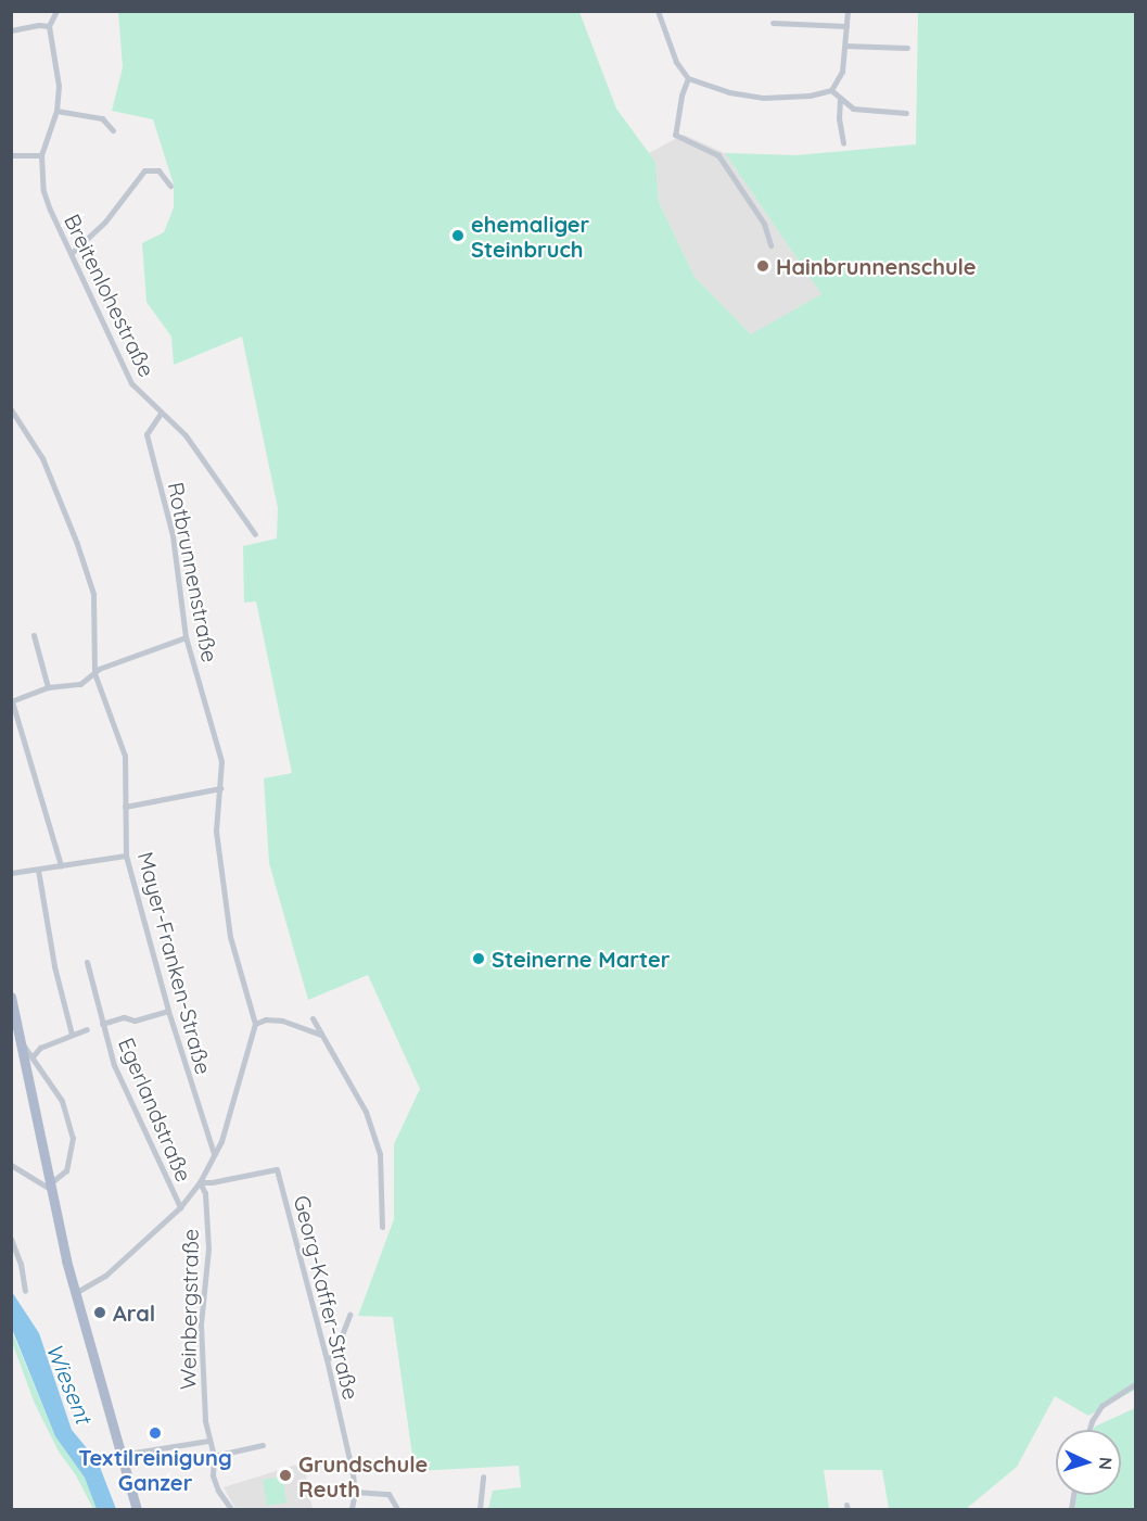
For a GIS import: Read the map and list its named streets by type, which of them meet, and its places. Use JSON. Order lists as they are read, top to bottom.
{
  "streets": {
    "street": [
      "Breitenlohestraße",
      "Rotbrunnenstraße",
      "Mayer-Franken-Straße",
      "Egerlandstraße",
      "Georg-Kaffer-Straße",
      "Weinbergstraße"
    ]
  },
  "crossings": [
    ["Breitenlohestraße", "Rotbrunnenstraße"],
    ["Mayer-Franken-Straße", "Egerlandstraße"],
    ["Georg-Kaffer-Straße", "Weinbergstraße"]
  ],
  "water": ["Wiesent"],
  "places": [
    "ehemaliger Steinbruch",
    "Hainbrunnenschule",
    "Steinerne Marter",
    "Aral",
    "Textilreinigung Ganzer",
    "Grundschule Reuth"
  ],
  "north": "right"
}
